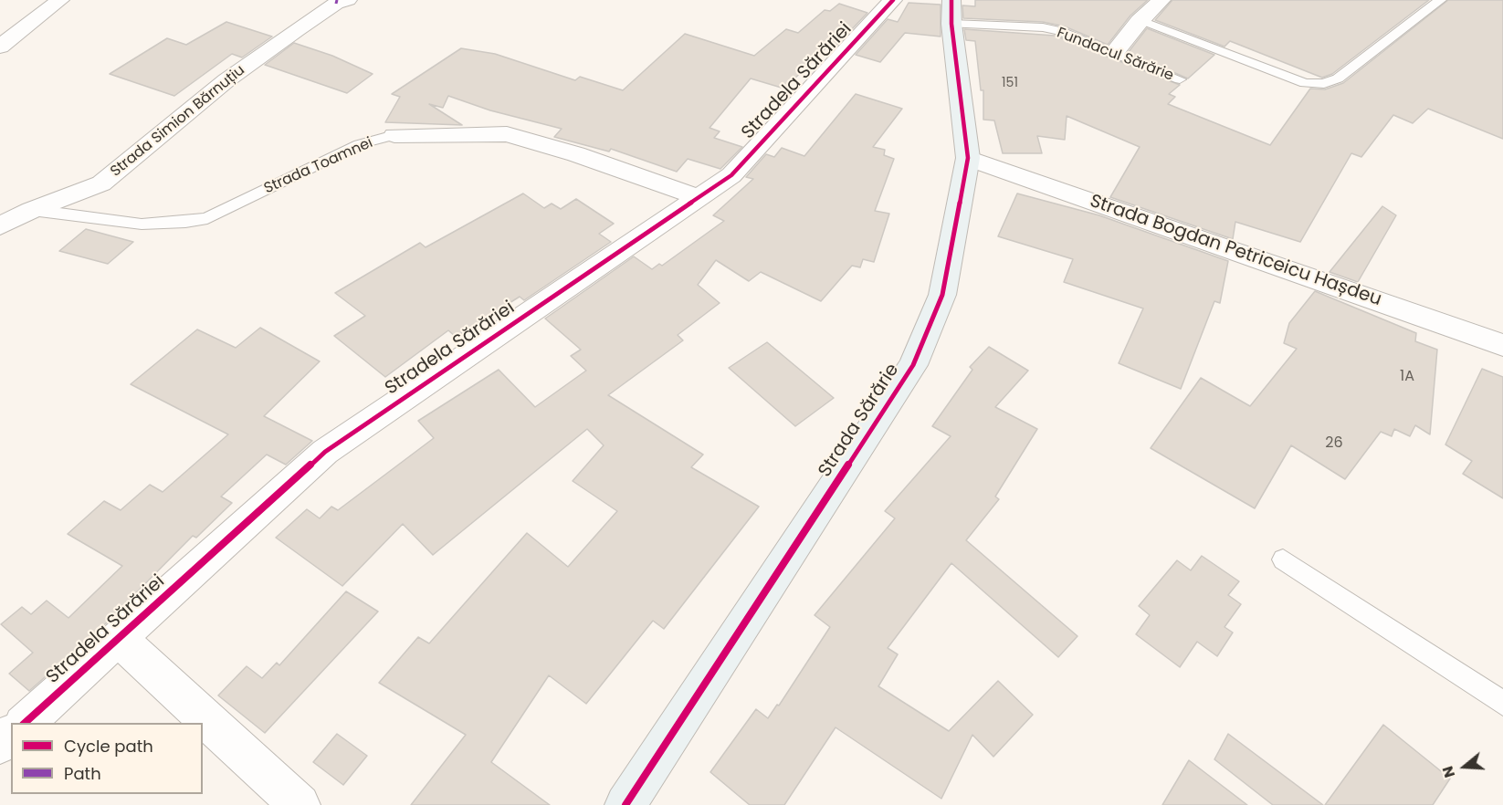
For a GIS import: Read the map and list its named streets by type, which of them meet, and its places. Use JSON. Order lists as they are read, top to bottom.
{
  "streets": {
    "street": [
      "Stradela Sărăriei",
      "Strada Simion Bărnuțiu",
      "Strada Toamnei",
      "Strada Bogdan Petriceicu Hașdeu",
      "Strada Sărărie"
    ],
    "lane": ["Fundacul Sărărie"]
  },
  "crossings": [
    ["Fundacul Sărărie", "Strada Sărărie"],
    ["Stradela Sărăriei", "Strada Toamnei"],
    ["Strada Simion Bărnuțiu", "Strada Toamnei"],
    ["Strada Bogdan Petriceicu Hașdeu", "Strada Sărărie"]
  ],
  "house_numbers": ["151", "1A", "26"],
  "legend": ["Cycle path", "Path"],
  "north": "left"
}
